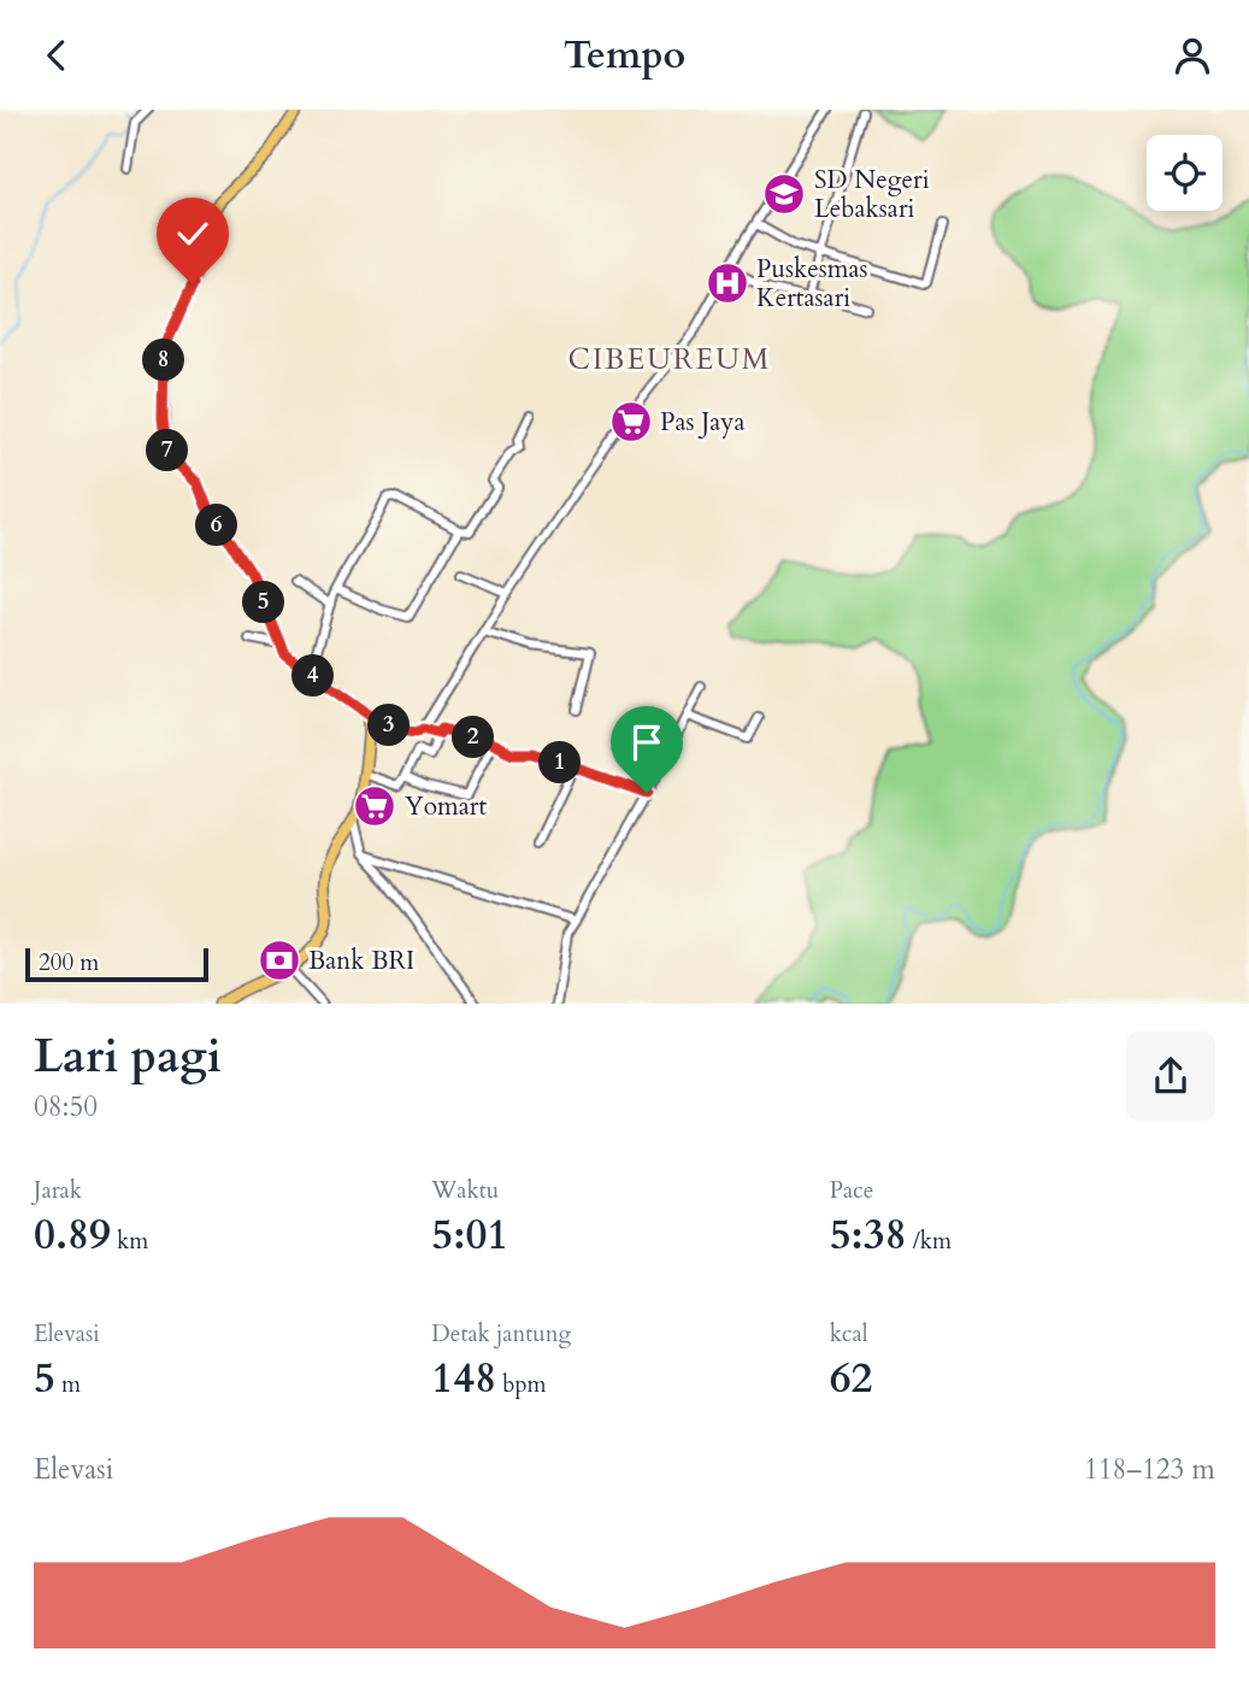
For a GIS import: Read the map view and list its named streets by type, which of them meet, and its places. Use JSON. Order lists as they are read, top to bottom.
{
  "districts": ["CIBEUREUM"],
  "places": {
    "school or university": ["SD Negeri Lebaksari"],
    "hospital": ["Puskesmas Kertasari"],
    "supermarket": ["Pas Jaya", "Yomart"],
    "bank": ["Bank BRI"]
  },
  "scale_bar": "200 m",
  "page": {
    "header": "Tempo",
    "pins": [
      "8",
      "7",
      "6",
      "5",
      "4",
      "3",
      "2",
      "1"
    ],
    "scale": "200 m",
    "heading": ["Lari pagi", "08:50"],
    "stats": [
      ["Jarak", "0.89 km"],
      ["Waktu", "5:01"],
      ["Pace", "5:38 /km"],
      ["Elevasi", "5 m"],
      ["Detak jantung", "148 bpm"],
      ["kcal", "62"]
    ],
    "chart": ["Elevasi", "118–123 m"]
  }
}
